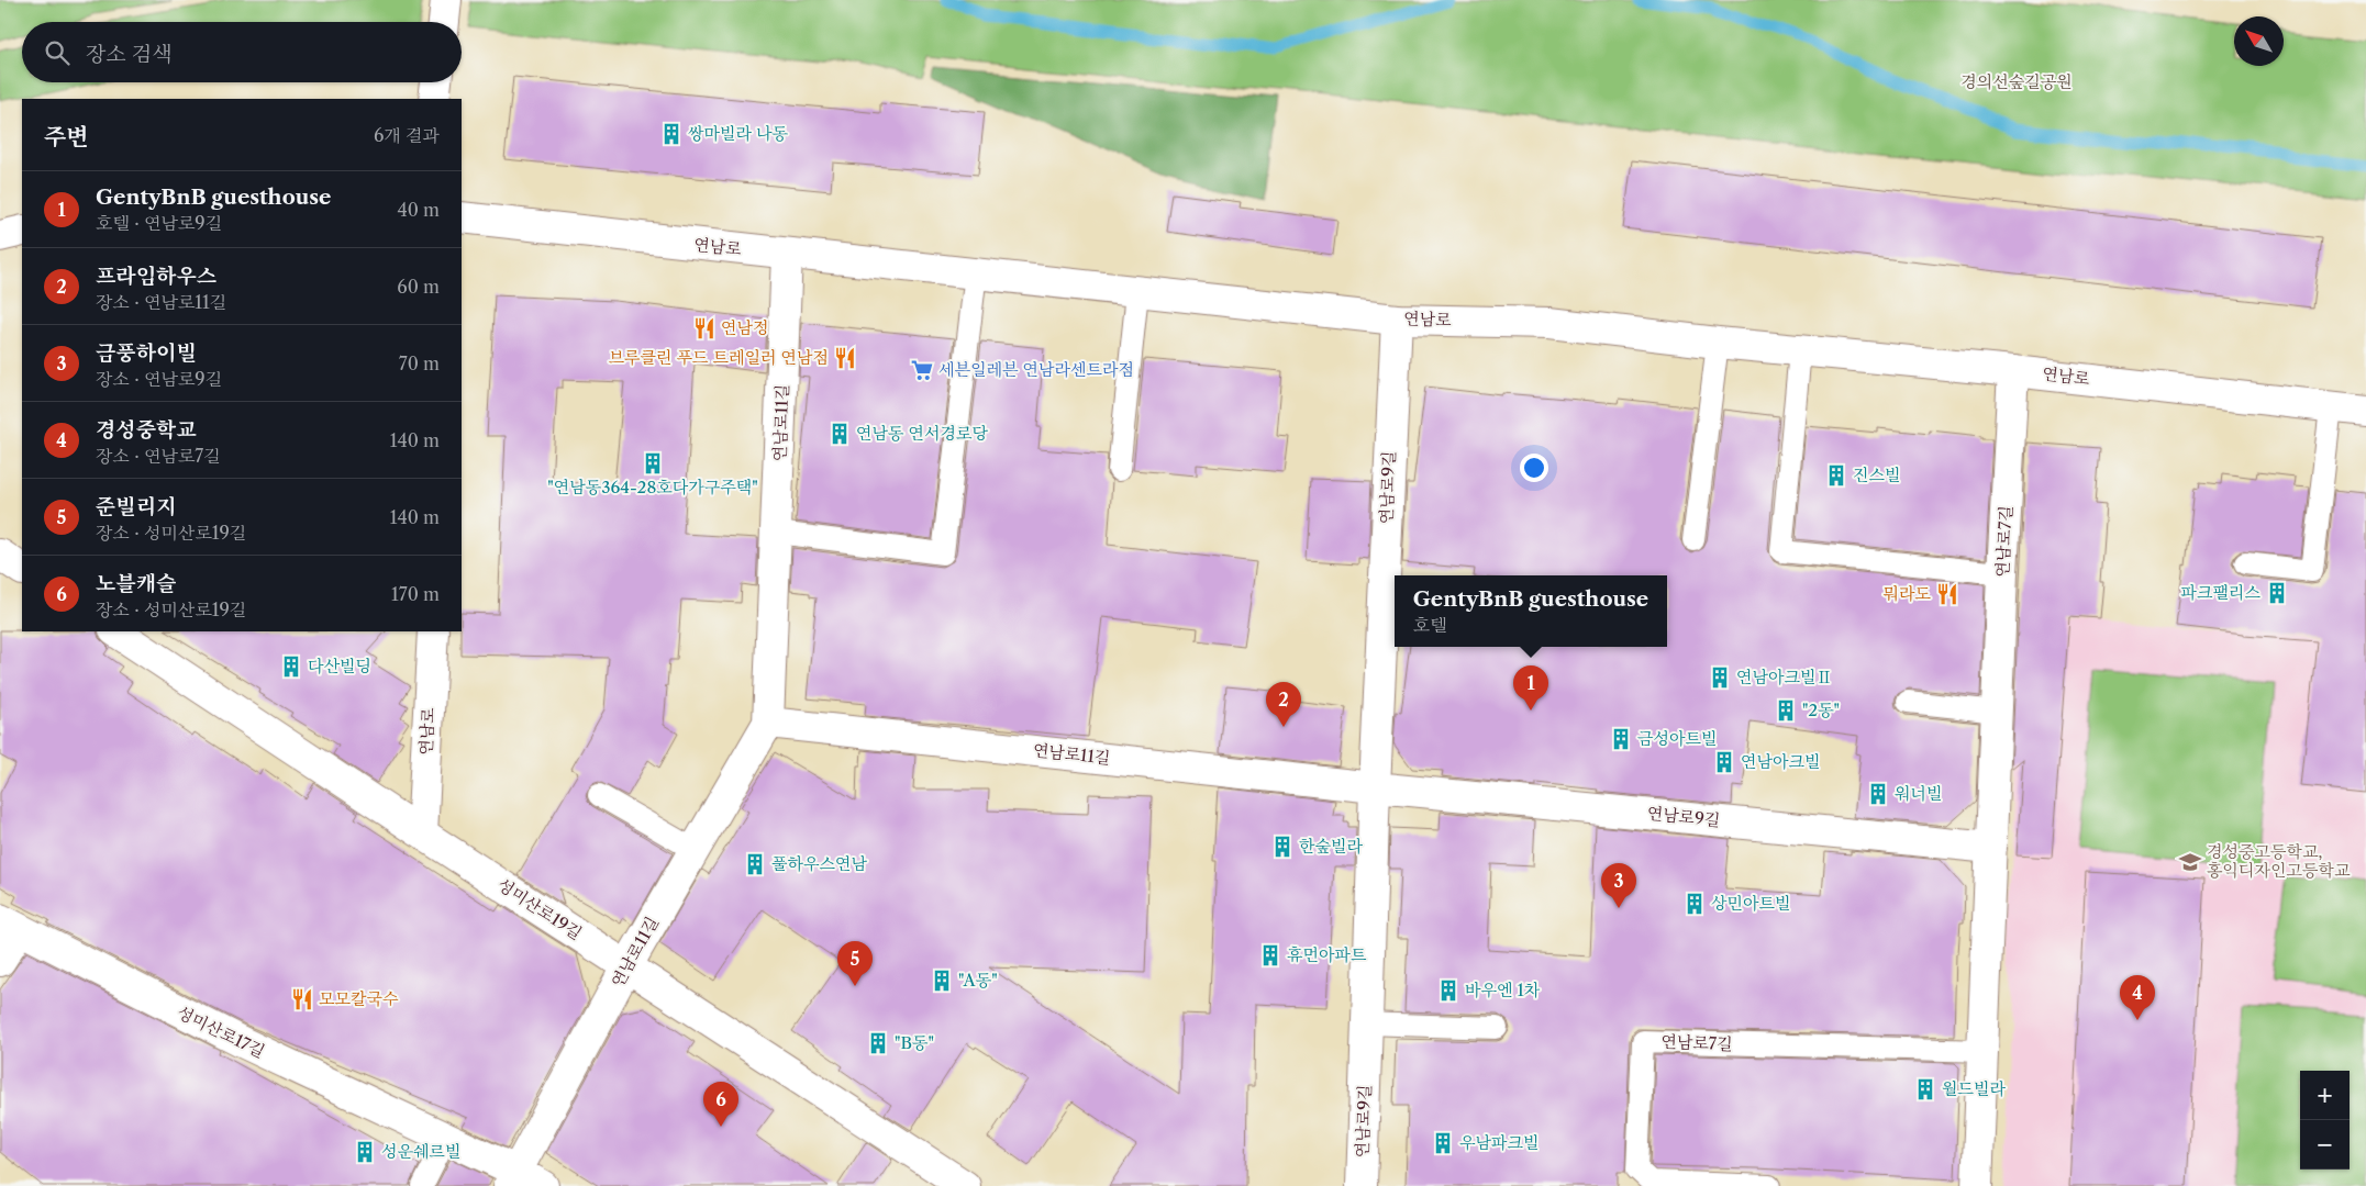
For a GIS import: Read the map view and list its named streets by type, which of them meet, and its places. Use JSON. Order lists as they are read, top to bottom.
{
  "streets": {
    "street": [
      "연남로",
      "연남로11길",
      "연남로9길",
      "연남로7길",
      "성미산로19길",
      "성미산로17길"
    ]
  },
  "crossings": [
    ["연남로", "연남로11길"],
    ["연남로", "연남로9길"],
    ["연남로", "연남로7길"],
    ["연남로", "성미산로19길"],
    ["연남로11길", "연남로9길"],
    ["연남로11길", "성미산로19길"],
    ["연남로11길", "성미산로17길"],
    ["연남로9길", "연남로7길"]
  ],
  "parks": ["경의선숲길공원"],
  "places": {
    "building": [
      "쌍마빌라 나동",
      "연남동 연서경로당",
      "\"연남동364-28호다가구주택\"",
      "진스빌",
      "파크팰리스",
      "다산빌딩",
      "연남아크빌Ⅱ",
      "\"2동\"",
      "금성아트빌",
      "연남아크빌",
      "워너빌",
      "한숲빌라",
      "풀하우스연남",
      "상민아트빌",
      "휴먼아파트",
      "\"A동\"",
      "바우엔 1차",
      "\"B동\"",
      "월드빌라",
      "우남파크빌",
      "성운쉐르빌"
    ],
    "restaurant": [
      "연남정",
      "브루클린 푸드 트레일러 연남점",
      "뭐라도",
      "모모칼국수"
    ],
    "supermarket": ["세븐일레븐 연남라센트라점"],
    "school or university": ["경성중고등학교, 홍익디자인고등학교"]
  },
  "north": "top left",
  "page": {
    "search": "장소 검색",
    "heading": ["주변", "6개 결과"],
    "list": [
      {
        "mark": "1",
        "name": "GentyBnB guesthouse",
        "note": "호텔 · 연남로9길",
        "value": "40 m"
      },
      {
        "mark": "2",
        "name": "프라임하우스",
        "note": "장소 · 연남로11길",
        "value": "60 m"
      },
      {
        "mark": "3",
        "name": "금풍하이빌",
        "note": "장소 · 연남로9길",
        "value": "70 m"
      },
      {
        "mark": "4",
        "name": "경성중학교",
        "note": "장소 · 연남로7길",
        "value": "140 m"
      },
      {
        "mark": "5",
        "name": "준빌리지",
        "note": "장소 · 성미산로19길",
        "value": "140 m"
      },
      {
        "mark": "6",
        "name": "노블캐슬",
        "note": "장소 · 성미산로19길",
        "value": "170 m"
      }
    ],
    "popup": ["GentyBnB guesthouse", "호텔"],
    "pins": [
      "1",
      "2",
      "3",
      "5",
      "4",
      "6"
    ],
    "map_buttons": ["+", "−"]
  }
}
